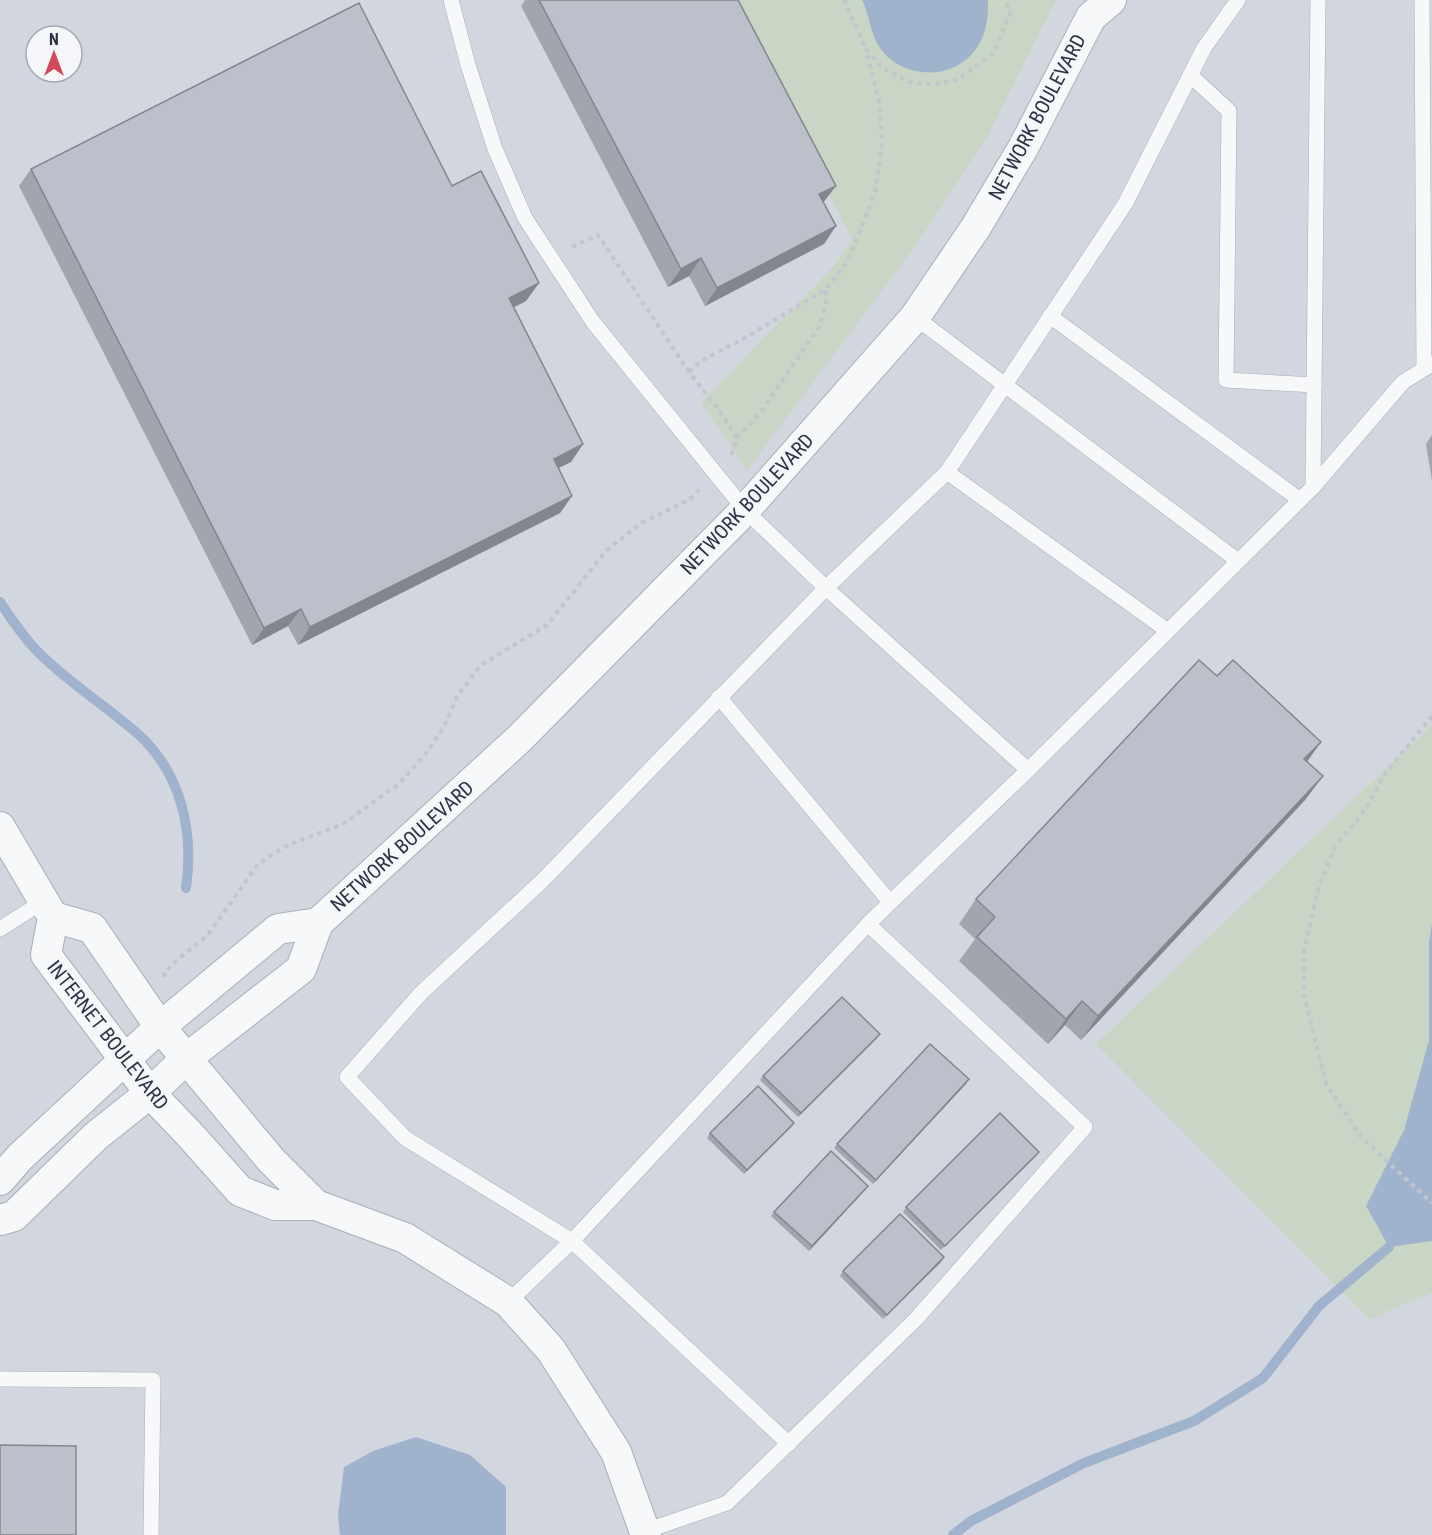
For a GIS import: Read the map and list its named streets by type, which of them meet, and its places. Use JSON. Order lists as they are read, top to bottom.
{
  "streets": {
    "street": ["NETWORK BOULEVARD", "INTERNET BOULEVARD"]
  },
  "crossings": [
    ["NETWORK BOULEVARD", "INTERNET BOULEVARD"]
  ],
  "north": "top"
}
